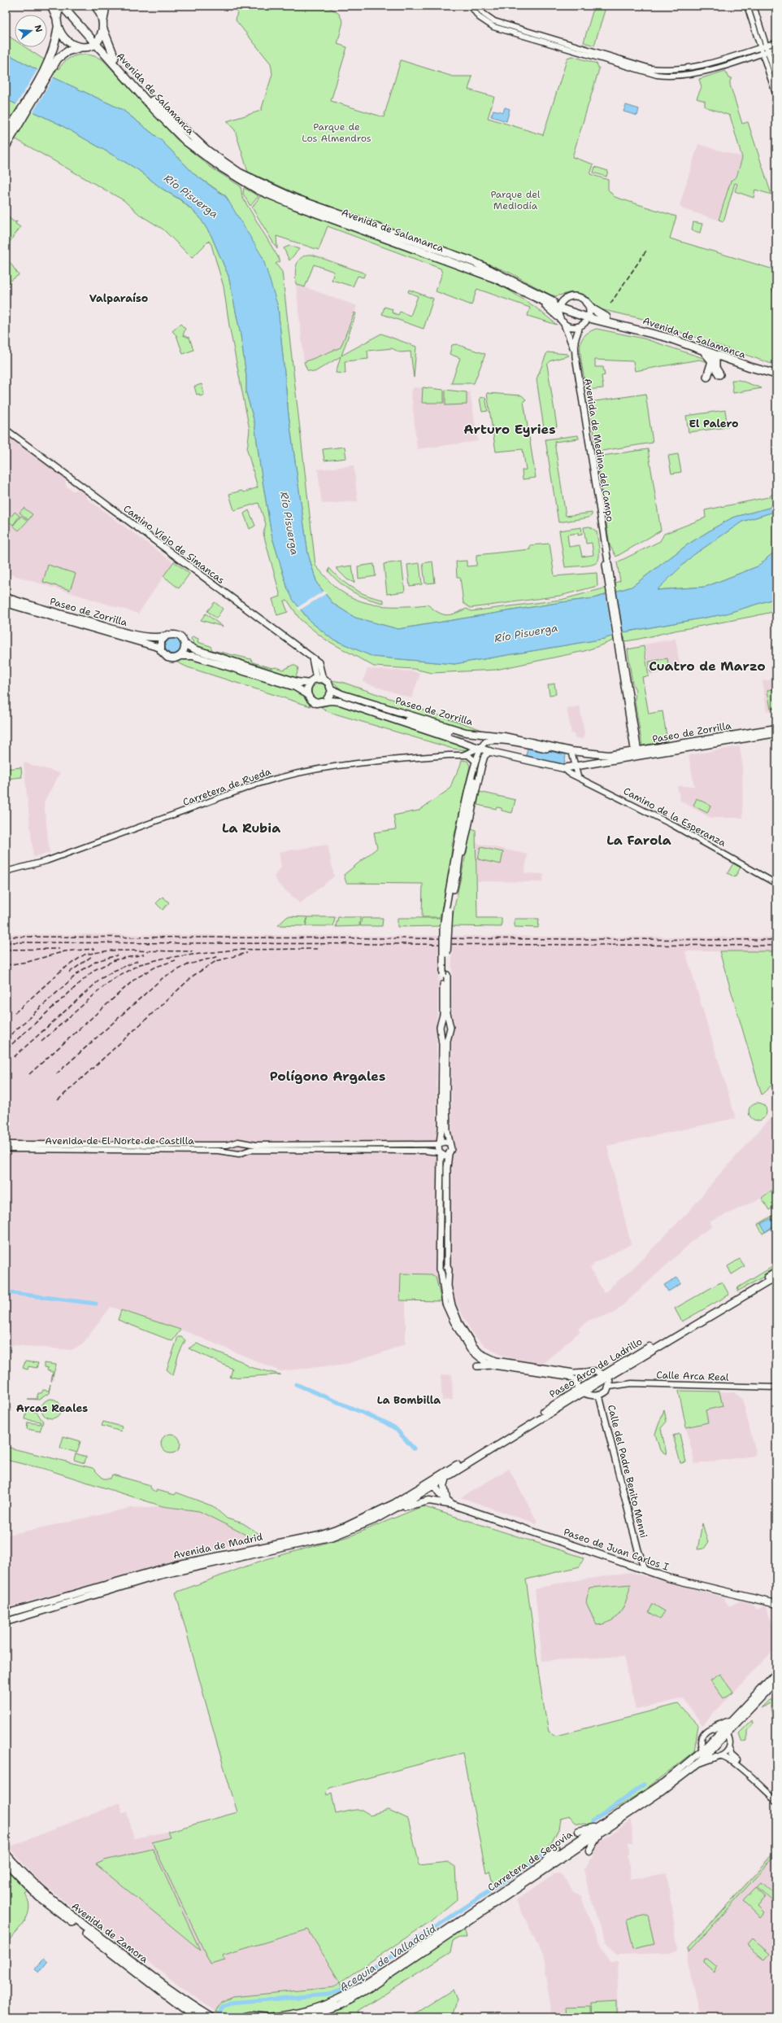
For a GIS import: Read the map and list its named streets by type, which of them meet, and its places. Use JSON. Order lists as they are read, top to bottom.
{
  "streets": {
    "highway": ["Avenida de Salamanca", "Avenida de Zamora"],
    "main road": [
      "Avenida de Medina del Campo",
      "Camino Viejo de Simancas",
      "Paseo de Zorrilla",
      "Paseo Arco de Ladrillo",
      "Calle del Padre Benito Menni",
      "Avenida de Madrid",
      "Paseo de Juan Carlos I",
      "Carretera de Segovia"
    ],
    "street": [
      "Carretera de Rueda",
      "Camino de la Esperanza",
      "Avenida de El Norte de Castilla",
      "Calle Arca Real"
    ]
  },
  "crossings": [
    ["Avenida de Salamanca", "Avenida de Medina del Campo"],
    ["Avenida de Medina del Campo", "Paseo de Zorrilla"],
    ["Camino Viejo de Simancas", "Paseo de Zorrilla"],
    ["Paseo de Zorrilla", "Carretera de Rueda"],
    ["Paseo de Zorrilla", "Camino de la Esperanza"],
    ["Paseo Arco de Ladrillo", "Avenida de Madrid"],
    ["Paseo Arco de Ladrillo", "Paseo de Juan Carlos I"],
    ["Calle del Padre Benito Menni", "Paseo de Juan Carlos I"],
    ["Avenida de Madrid", "Paseo de Juan Carlos I"]
  ],
  "districts": [
    "Valparaíso",
    "El Palero",
    "Arturo Eyries",
    "Cuatro de Marzo",
    "La Rubia",
    "La Farola",
    "Polígono Argales",
    "La Bombilla",
    "Arcas Reales"
  ],
  "water": ["Río Pisuerga", "Acequia de Valladolid"],
  "parks": ["Parque de Los Almendros", "Parque del Mediodía"],
  "north": "right"
}
